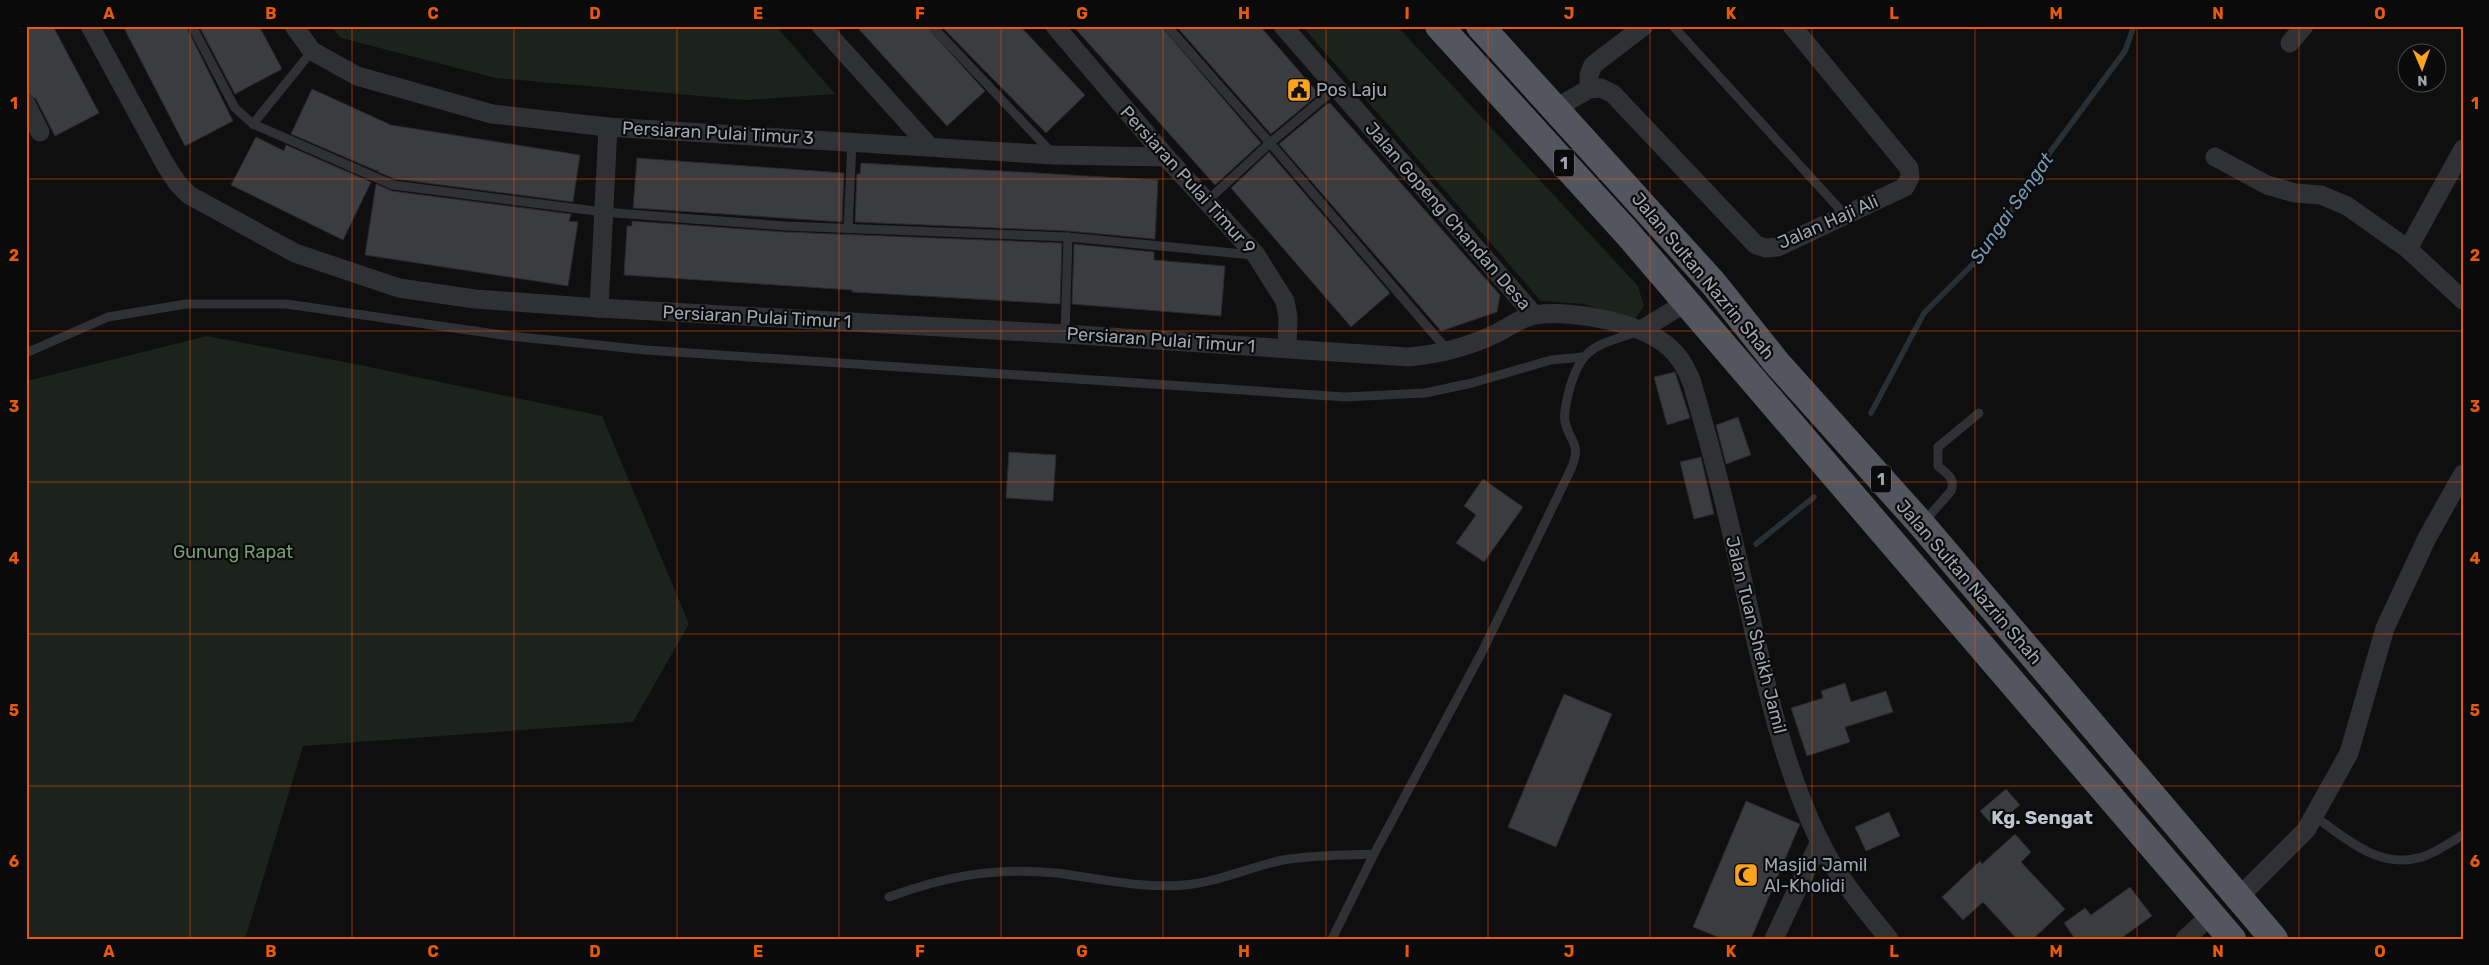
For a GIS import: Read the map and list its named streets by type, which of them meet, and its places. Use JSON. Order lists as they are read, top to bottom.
{
  "streets": {
    "highway": ["1", "Jalan Sultan Nazrin Shah"],
    "street": [
      "Persiaran Pulai Timur 3",
      "Persiaran Pulai Timur 9",
      "Jalan Gopeng Chandan Desa",
      "Jalan Haji Ali",
      "Persiaran Pulai Timur 1",
      "Jalan Tuan Sheikh Jamil"
    ]
  },
  "crossings": [
    ["Persiaran Pulai Timur 3", "Persiaran Pulai Timur 9"],
    ["Persiaran Pulai Timur 9", "Persiaran Pulai Timur 1"],
    ["Jalan Gopeng Chandan Desa", "Persiaran Pulai Timur 1"],
    ["Jalan Gopeng Chandan Desa", "Jalan Tuan Sheikh Jamil"],
    ["Persiaran Pulai Timur 1", "Jalan Tuan Sheikh Jamil"]
  ],
  "districts": ["Kg. Sengat"],
  "water": ["Sungai Sengat"],
  "parks": ["Gunung Rapat"],
  "places": {
    "public building": ["Pos Laju"],
    "mosque": ["Masjid Jamil Al-Kholidi"]
  },
  "north": "bottom",
  "grid": {
    "columns": [
      "A",
      "B",
      "C",
      "D",
      "E",
      "F",
      "G",
      "H",
      "I",
      "J",
      "K",
      "L",
      "M",
      "N",
      "O"
    ],
    "rows": [
      "1",
      "2",
      "3",
      "4",
      "5",
      "6"
    ]
  }
}
